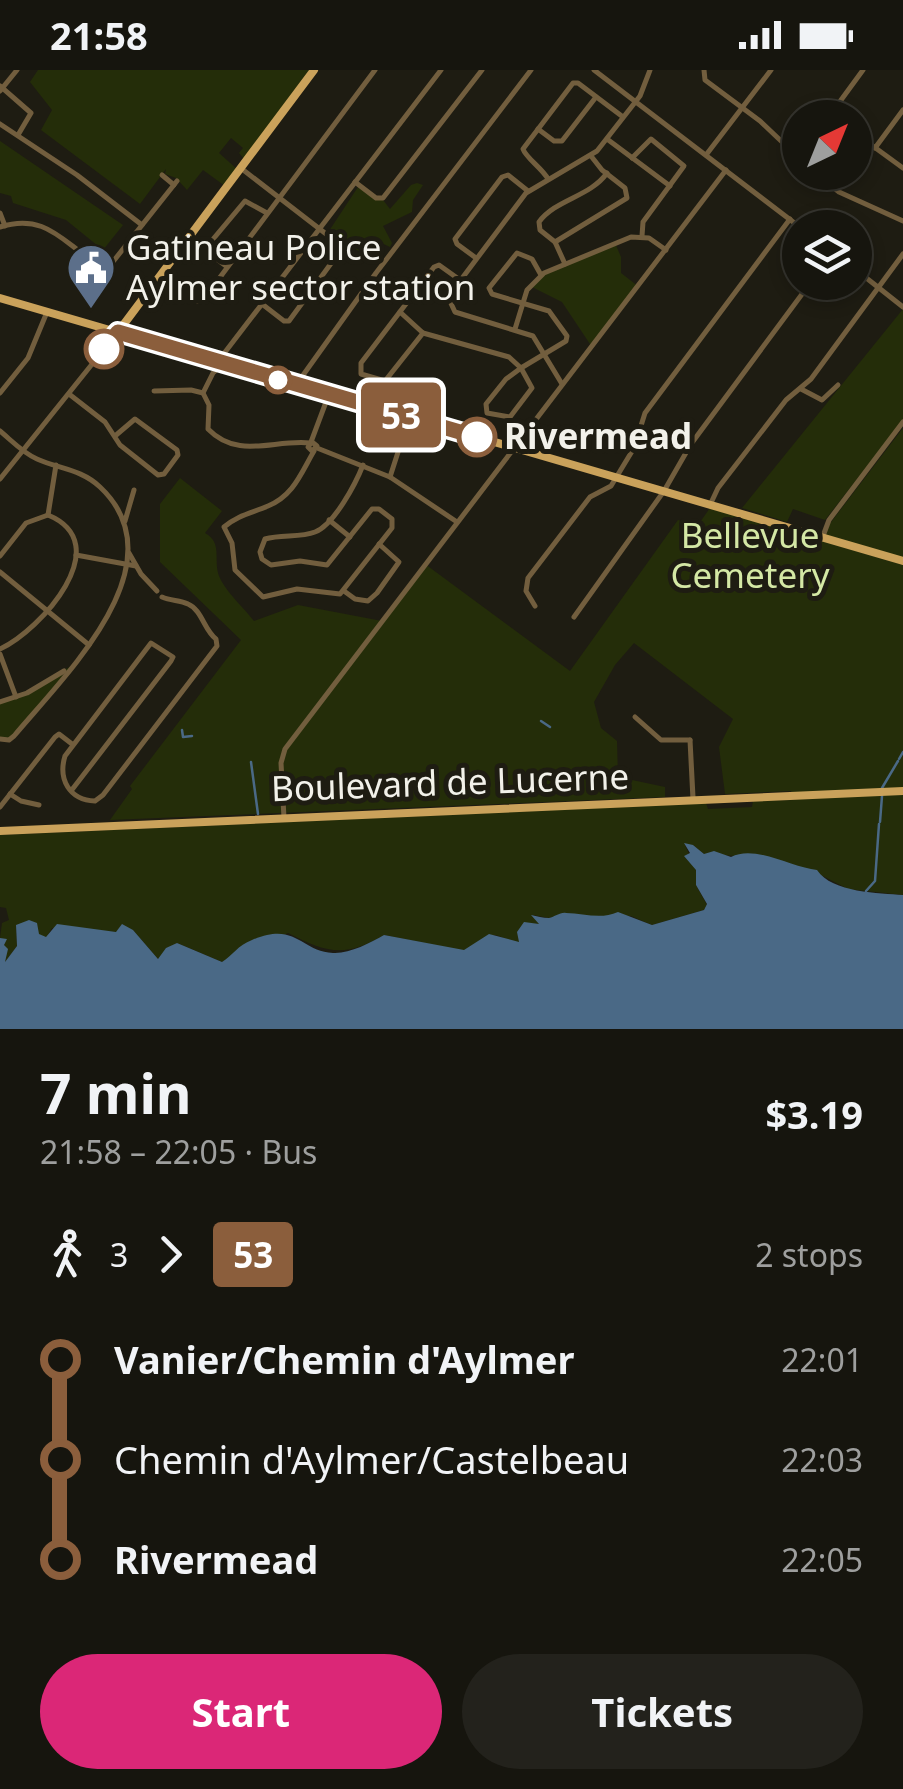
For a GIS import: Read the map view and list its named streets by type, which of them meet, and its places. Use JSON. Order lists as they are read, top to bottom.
{
  "streets": {
    "main road": ["Boulevard de Lucerne"]
  },
  "parks": ["Bellevue Cemetery"],
  "places": {
    "public building": ["Gatineau Police Aylmer sector station"],
    "other": ["Rivermead"]
  },
  "lines": ["bus line 53"],
  "north": "top right",
  "page": {
    "status": "21:58",
    "on_map": "53",
    "heading": ["7 min", "21:58 – 22:05 · Bus", "$3.19"],
    "legs": ["3", "53", "2 stops"],
    "list": [
      {
        "name": "Vanier/Chemin d'Aylmer",
        "value": "22:01"
      },
      {
        "name": "Chemin d'Aylmer/Castelbeau",
        "value": "22:03"
      },
      {
        "name": "Rivermead",
        "value": "22:05"
      }
    ],
    "buttons": ["Start", "Tickets"]
  }
}
